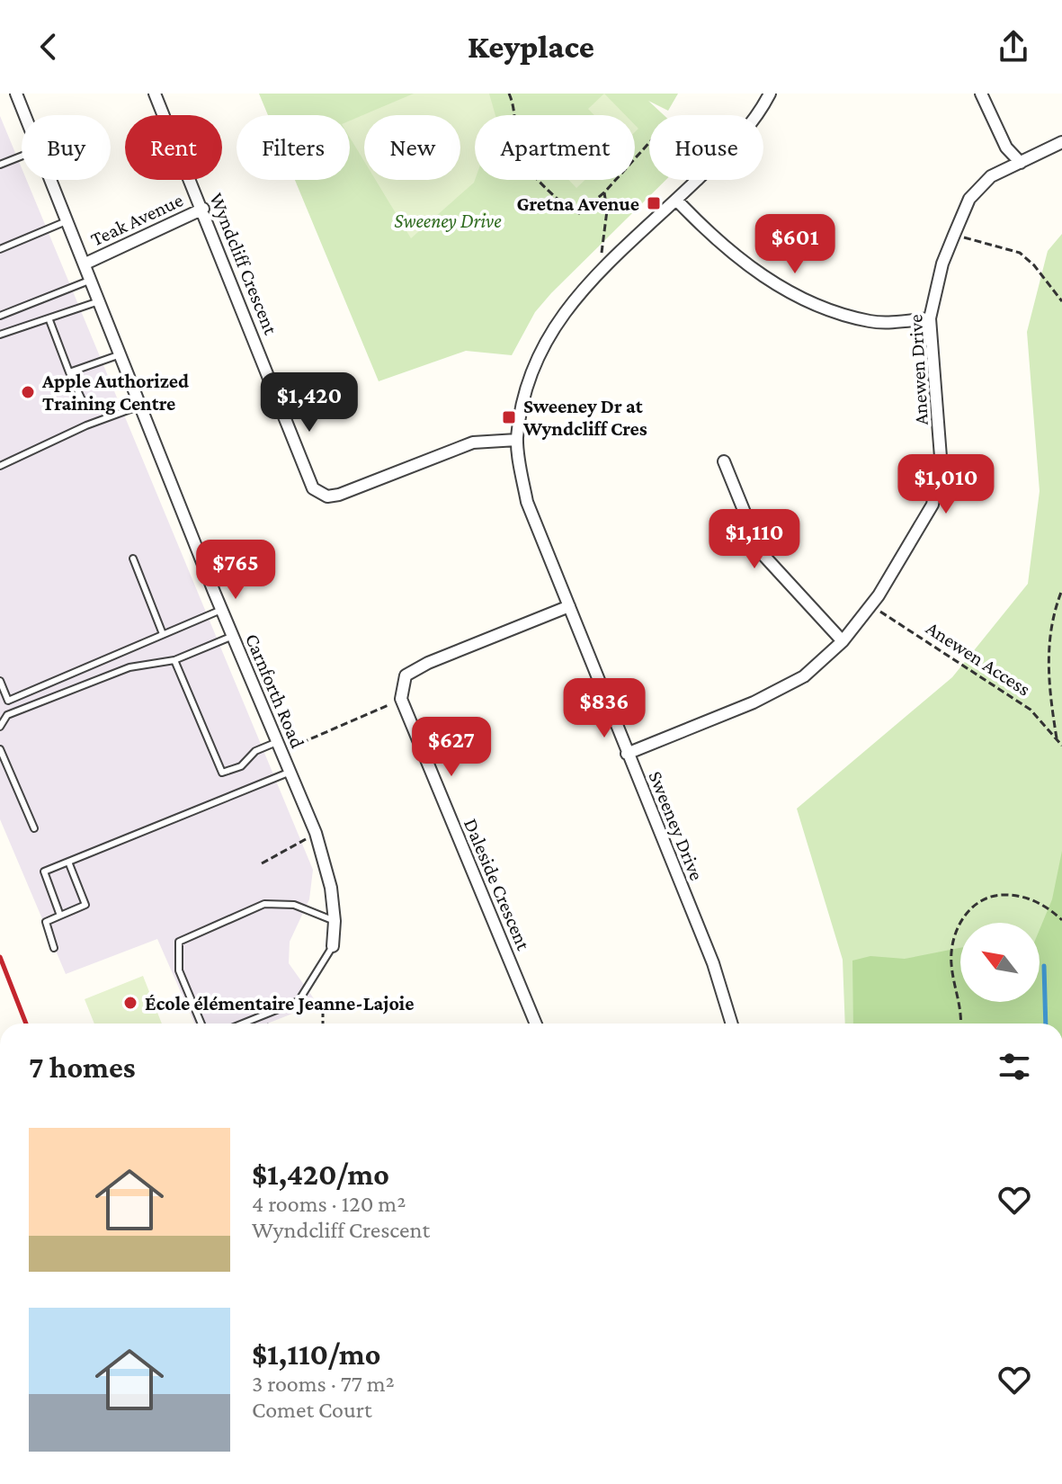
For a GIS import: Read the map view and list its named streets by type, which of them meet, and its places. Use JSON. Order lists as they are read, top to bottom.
{
  "streets": {
    "street": [
      "Teak Avenue",
      "Wyndcliff Crescent",
      "Anewen Drive",
      "Carnforth Road",
      "Sweeney Drive",
      "Daleside Crescent"
    ],
    "path": ["Anewen Access"]
  },
  "crossings": [
    ["Teak Avenue", "Wyndcliff Crescent"],
    ["Teak Avenue", "Carnforth Road"],
    ["Wyndcliff Crescent", "Sweeney Drive"],
    ["Anewen Drive", "Anewen Access"],
    ["Anewen Drive", "Sweeney Drive"]
  ],
  "parks": ["Sweeney Drive"],
  "places": {
    "transit": ["Gretna Avenue", "Sweeney Dr at Wyndcliff Cres"],
    "other": ["Apple Authorized Training Centre", "École élémentaire Jeanne-Lajoie"]
  },
  "north": "top left",
  "page": {
    "header": "Keyplace",
    "chip": [
      "Buy",
      "Rent",
      "Filters",
      "New",
      "Apartment",
      "House"
    ],
    "price": [
      "$601",
      "$1,420",
      "$1,010",
      "$1,110",
      "$765",
      "$836",
      "$627"
    ],
    "heading": "7 homes",
    "list": [
      {
        "name": "$1,420/mo",
        "note": "4 rooms · 120 m² · Wyndcliff Crescent"
      },
      {
        "name": "$1,110/mo",
        "note": "3 rooms · 77 m² · Comet Court"
      }
    ]
  }
}
